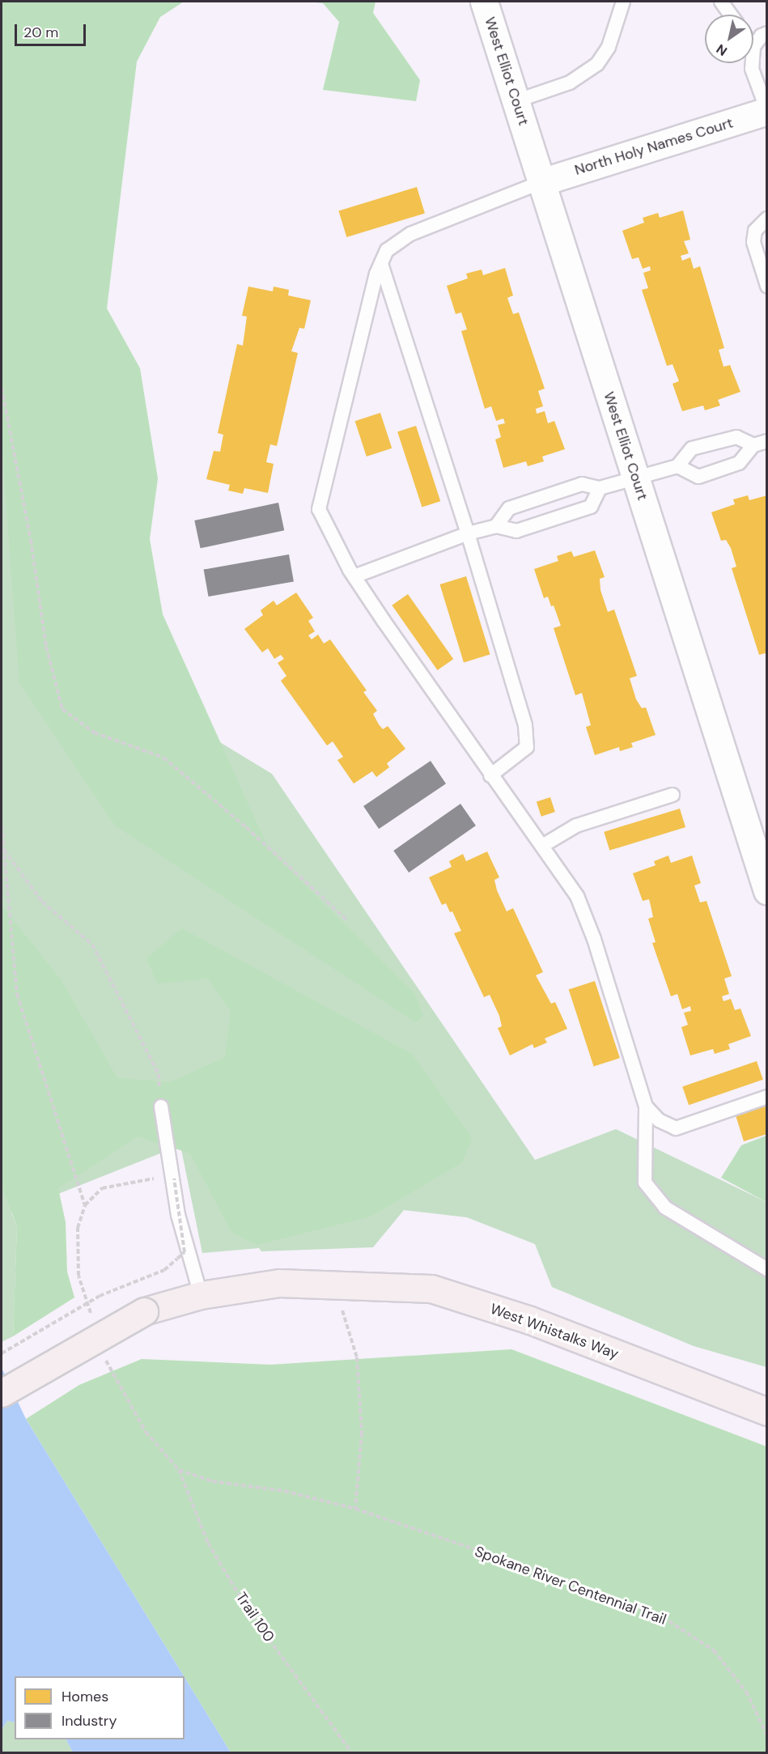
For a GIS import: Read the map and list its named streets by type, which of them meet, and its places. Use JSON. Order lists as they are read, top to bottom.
{
  "streets": {
    "main road": ["West Whistalks Way"],
    "street": ["West Elliot Court", "North Holy Names Court"],
    "path": ["Spokane River Centennial Trail", "Trail 100"]
  },
  "crossings": [
    ["West Elliot Court", "North Holy Names Court"],
    ["Spokane River Centennial Trail", "Trail 100"]
  ],
  "legend": ["Homes", "Industry"],
  "scale_bar": "20 m",
  "north": "bottom left"
}
